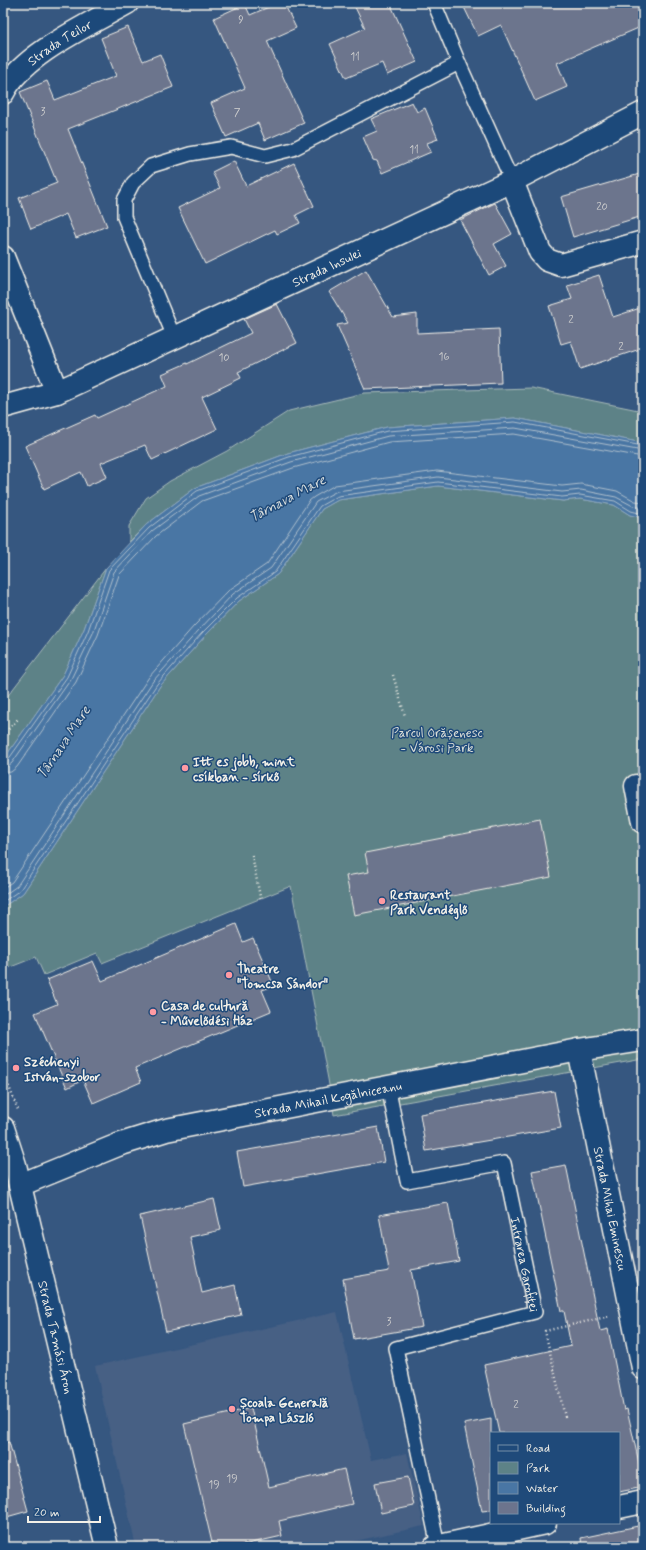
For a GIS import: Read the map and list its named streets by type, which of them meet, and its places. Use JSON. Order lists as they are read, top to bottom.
{
  "streets": {
    "street": [
      "Strada Teilor",
      "Strada Insulei",
      "Strada Mihail Kogălniceanu",
      "Strada Mihai Eminescu",
      "Strada Tamási Áron"
    ],
    "lane": ["Intrarea Garofiței"]
  },
  "crossings": [
    ["Strada Mihail Kogălniceanu", "Strada Mihai Eminescu"],
    ["Strada Mihail Kogălniceanu", "Intrarea Garofiței"],
    ["Strada Mihail Kogălniceanu", "Strada Tamási Áron"]
  ],
  "water": ["Târnava Mare"],
  "parks": ["Parcul Orășenesc - Városi Park"],
  "places": [
    "Itt es jobb, mint csíkban - sírkő",
    "Restaurant Park Vendéglő",
    "Theatre \"Tomcsa Sándor\"",
    "Casa de cultură - Művelődési Ház",
    "Széchenyi István-szobor",
    "Școala Generală Tompa László"
  ],
  "house_numbers": [
    "9",
    "11",
    "3",
    "7",
    "11",
    "20",
    "2",
    "2",
    "16",
    "10",
    "3",
    "2",
    "19",
    "19"
  ],
  "legend": [
    "Road",
    "Park",
    "Water",
    "Building"
  ],
  "scale_bar": "20 m"
}
